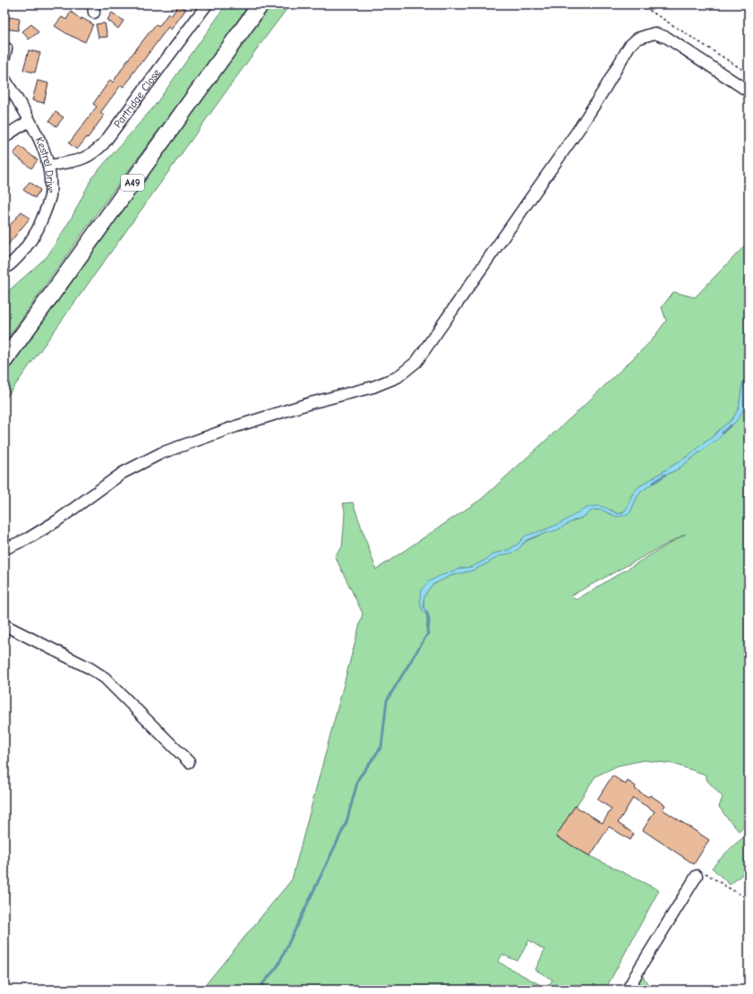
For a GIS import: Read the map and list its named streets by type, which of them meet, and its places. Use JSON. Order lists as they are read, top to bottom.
{
  "streets": {
    "highway": ["A49"],
    "street": ["Partridge Close", "Kestrel Drive"]
  },
  "crossings": [
    ["Partridge Close", "Kestrel Drive"]
  ]
}
